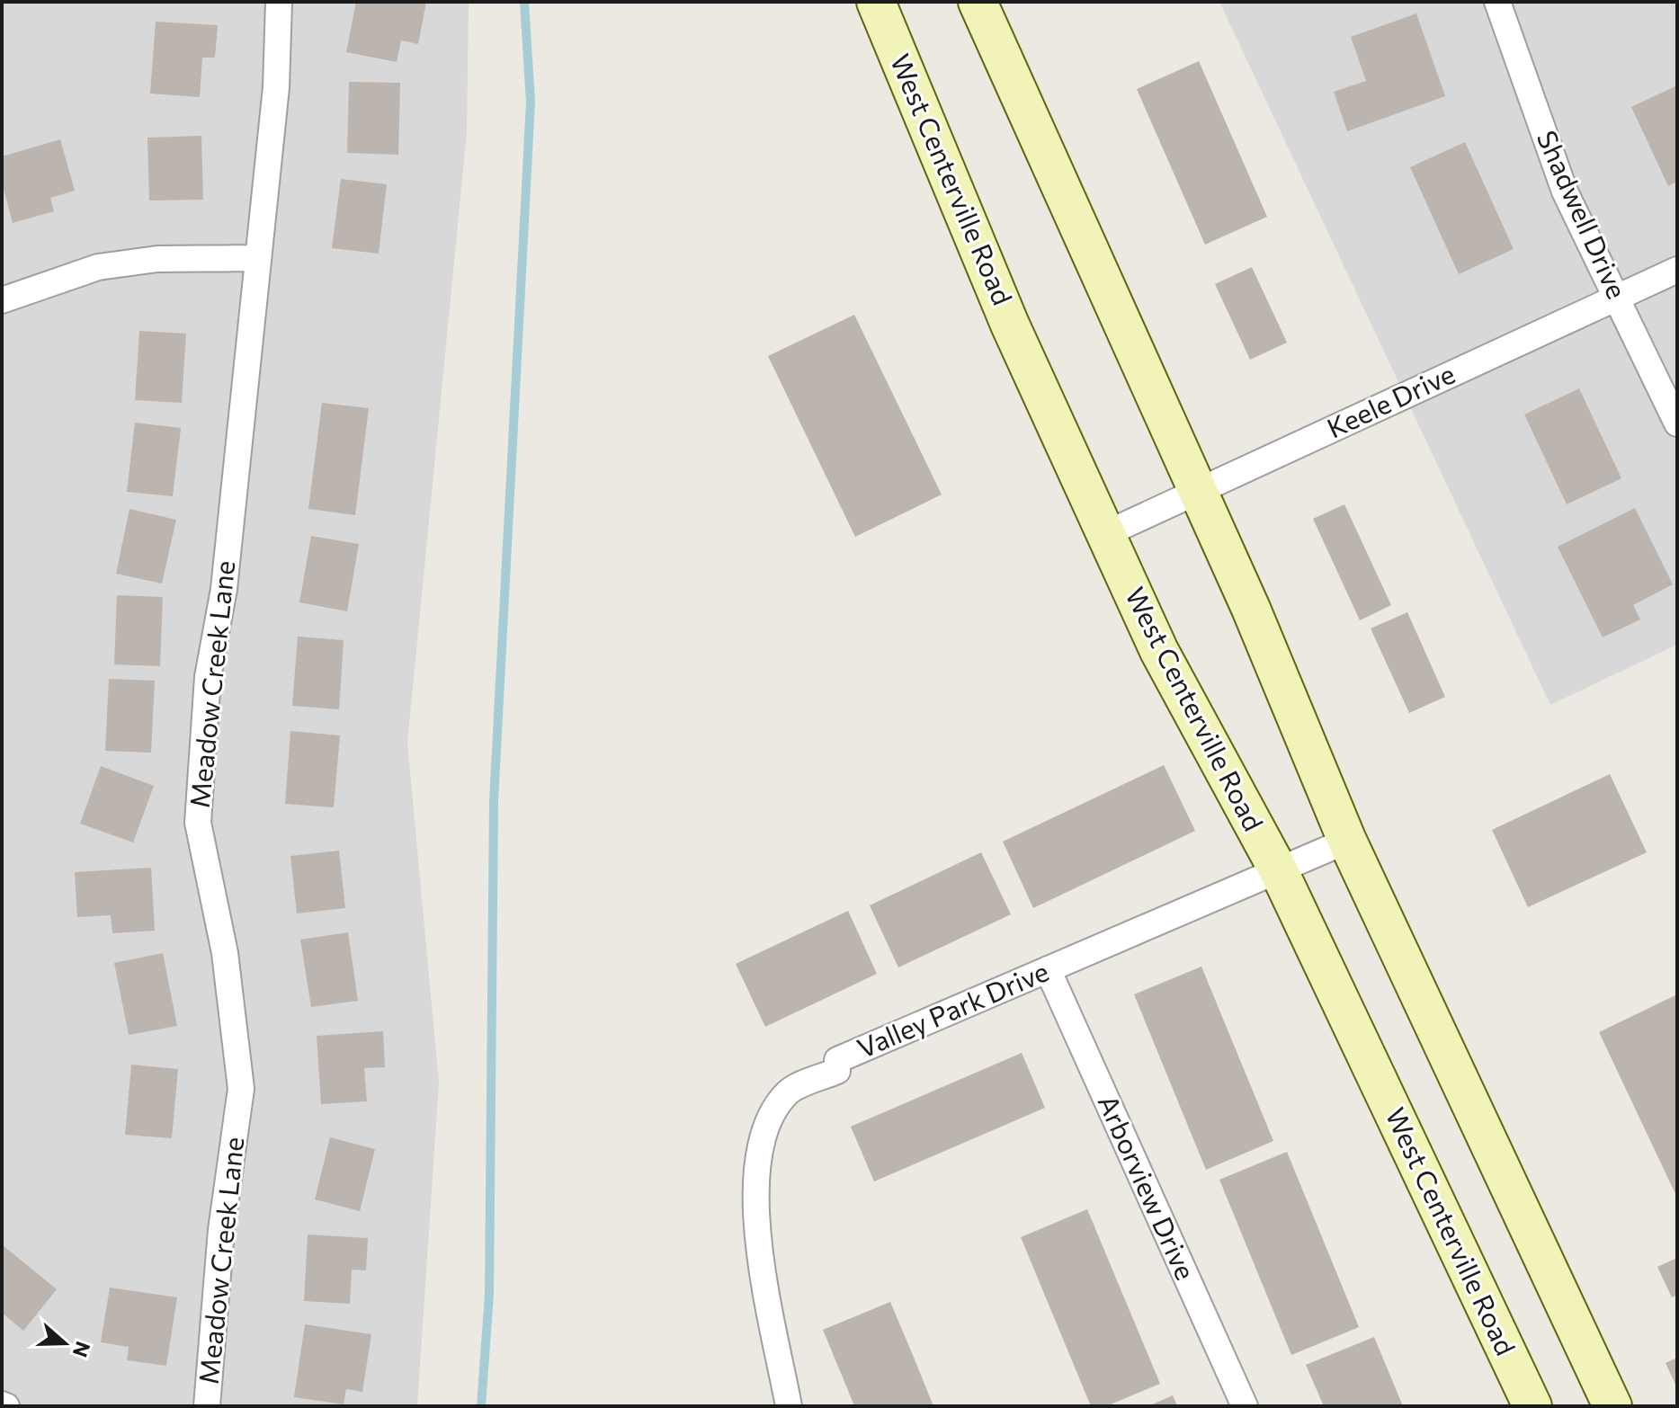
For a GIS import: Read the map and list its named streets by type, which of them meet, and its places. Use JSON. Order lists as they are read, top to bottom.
{
  "streets": {
    "main road": ["West Centerville Road"],
    "street": [
      "Shadwell Drive",
      "Keele Drive",
      "Meadow Creek Lane",
      "Valley Park Drive",
      "Arborview Drive"
    ]
  },
  "crossings": [
    ["West Centerville Road", "Keele Drive"],
    ["West Centerville Road", "Valley Park Drive"],
    ["Shadwell Drive", "Keele Drive"],
    ["Valley Park Drive", "Arborview Drive"]
  ],
  "north": "right"
}
